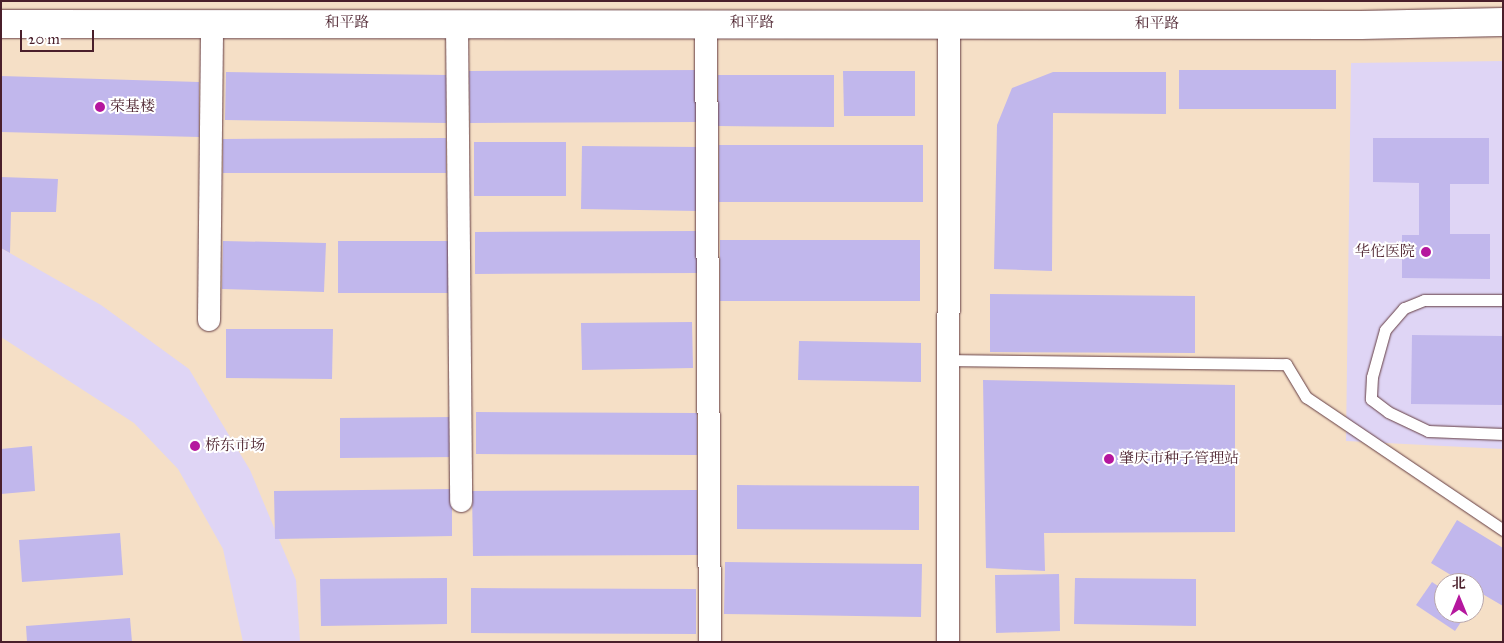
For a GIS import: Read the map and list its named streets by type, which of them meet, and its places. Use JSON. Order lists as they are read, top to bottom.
{
  "streets": {
    "main road": ["和平路"]
  },
  "places": [
    "荣基楼",
    "华佗医院",
    "桥东市场",
    "肇庆市种子管理站"
  ],
  "scale_bar": "20 m",
  "north": "top"
}
